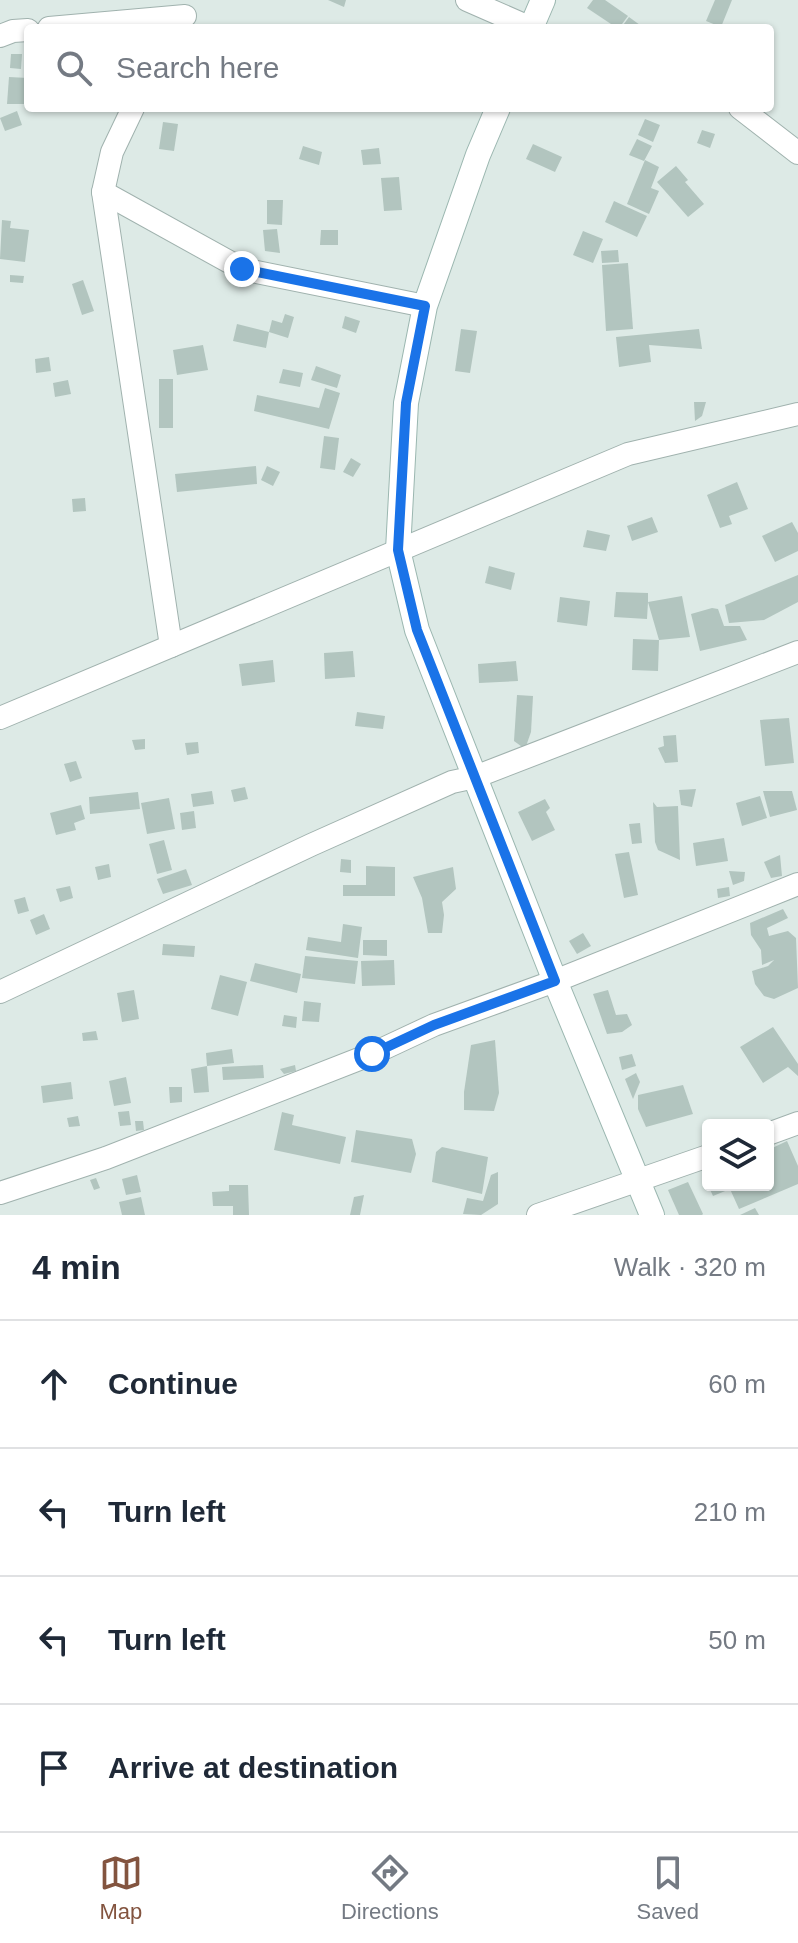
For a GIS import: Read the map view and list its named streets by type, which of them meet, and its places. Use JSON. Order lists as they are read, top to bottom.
{
  "page": {
    "search": "Search here",
    "heading": ["4 min", "Walk · 320 m"],
    "list": [
      ["Continue", "60 m"],
      ["Turn left", "210 m"],
      ["Turn left", "50 m"],
      "Arrive at destination"
    ],
    "nav": ["Map", "Directions", "Saved"]
  }
}
